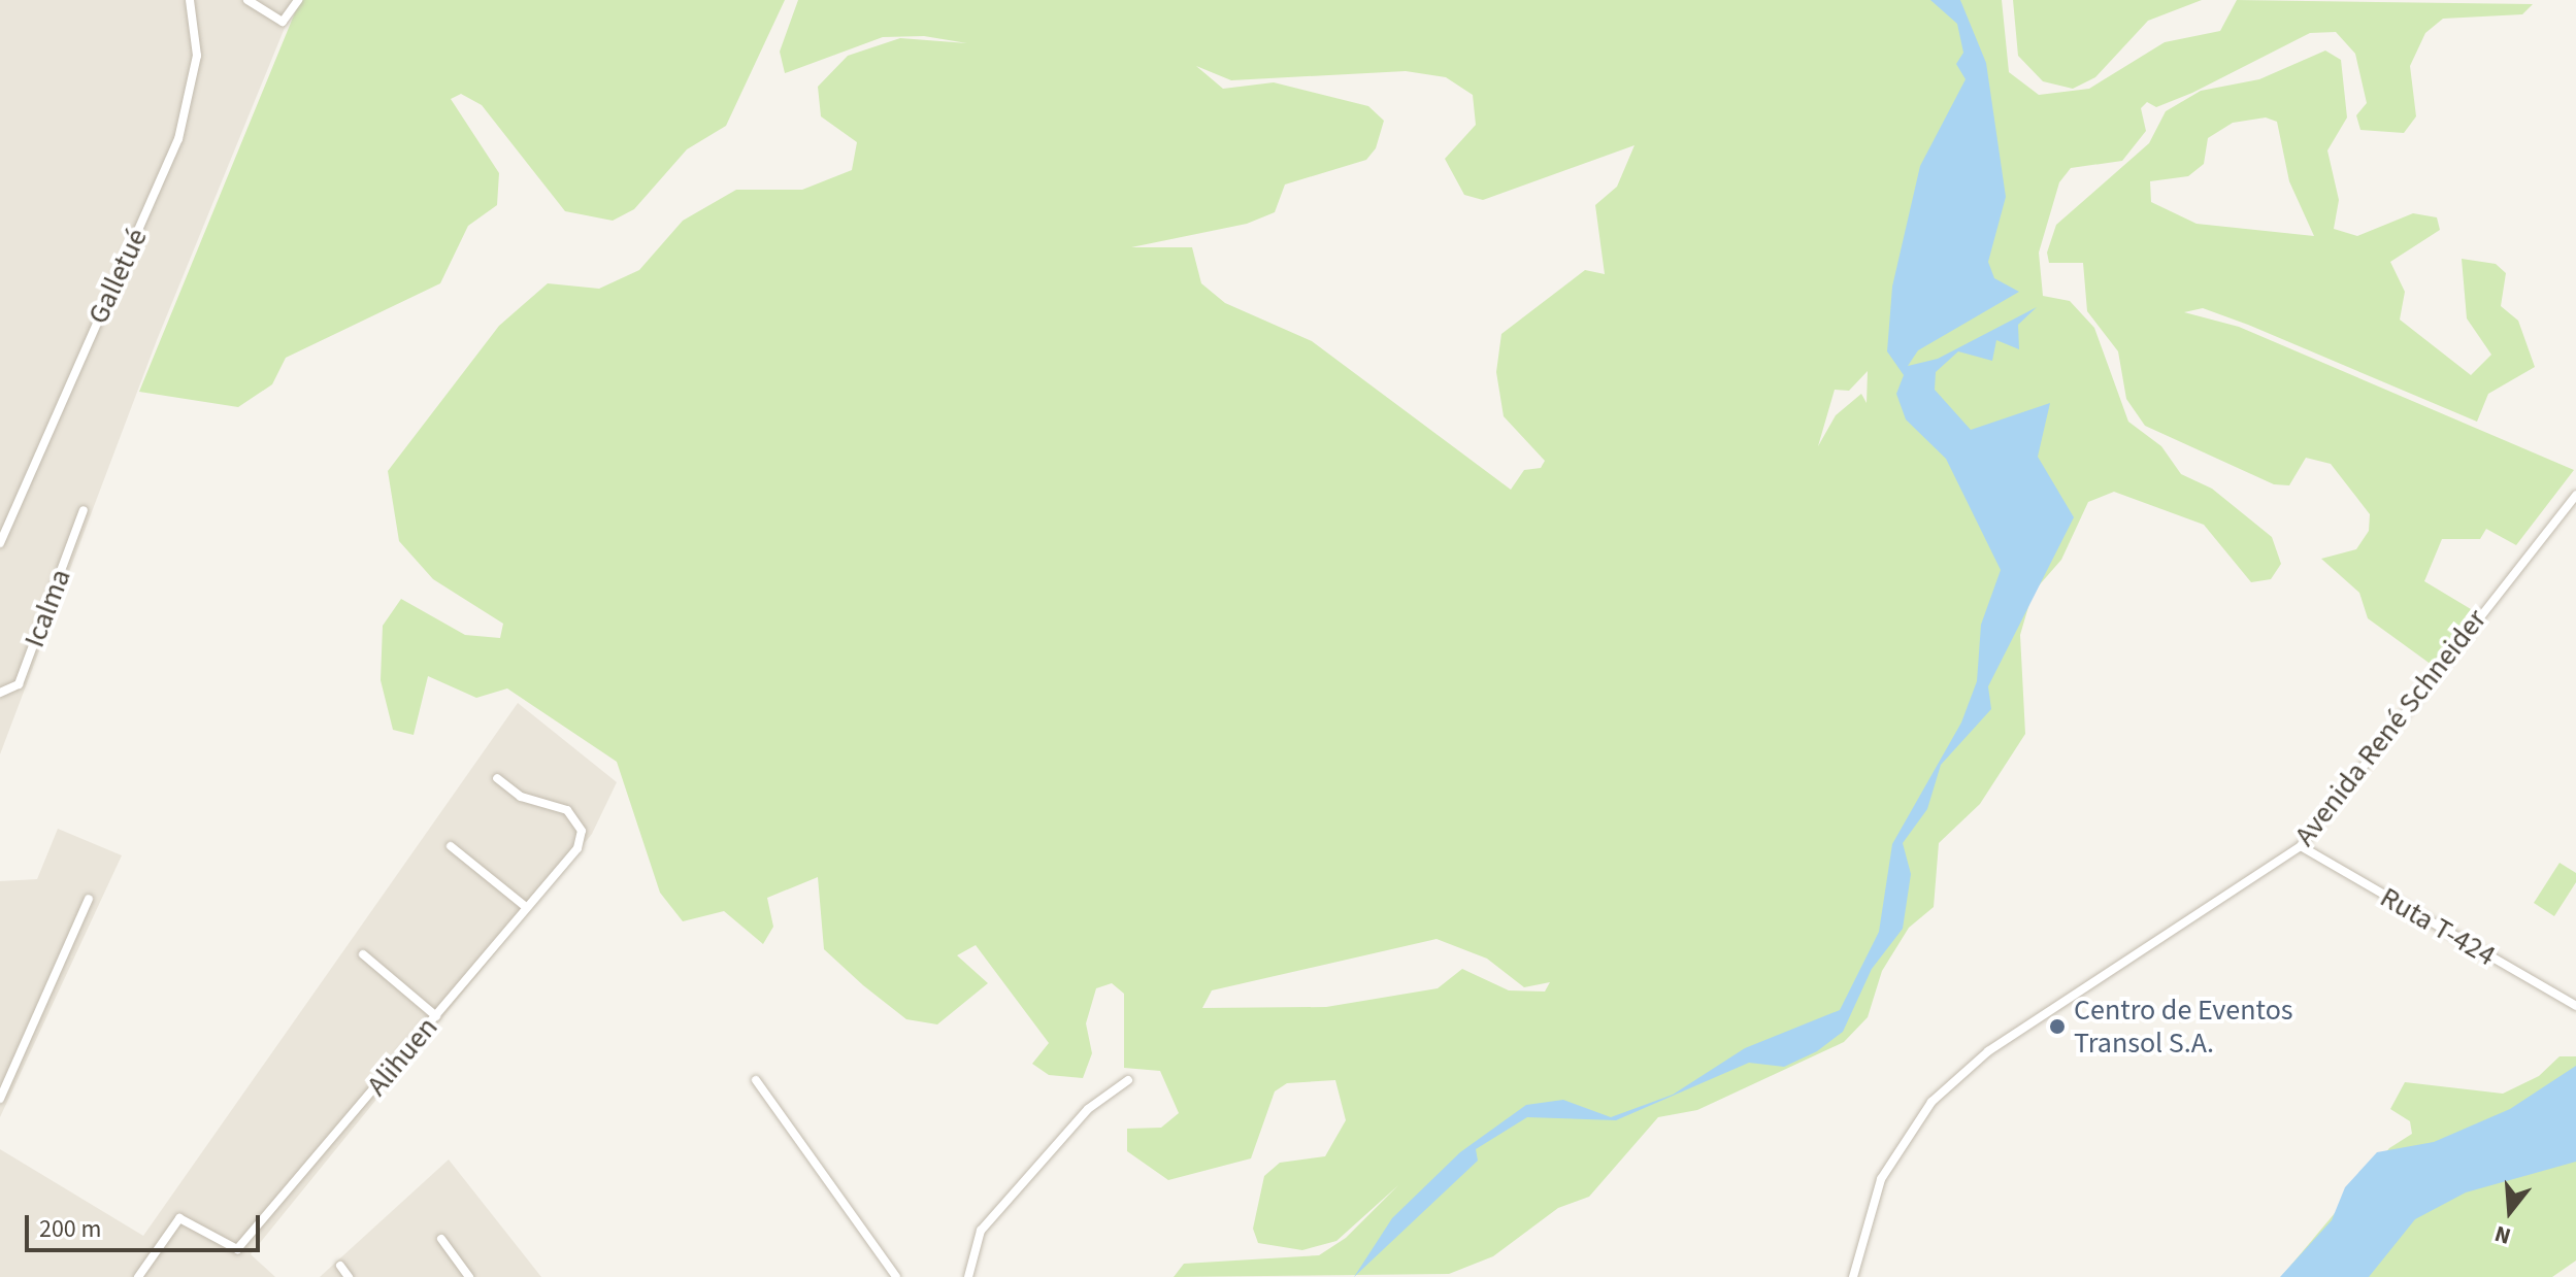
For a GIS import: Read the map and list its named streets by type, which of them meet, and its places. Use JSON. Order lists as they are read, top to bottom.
{
  "streets": {
    "street": [
      "Galletué",
      "Icalma",
      "Avenida René Schneider",
      "Ruta T-424",
      "Alihuen"
    ]
  },
  "crossings": [
    ["Avenida René Schneider", "Ruta T-424"]
  ],
  "places": ["Centro de Eventos Transol S.A."],
  "scale_bar": "200 m",
  "north": "bottom"
}
